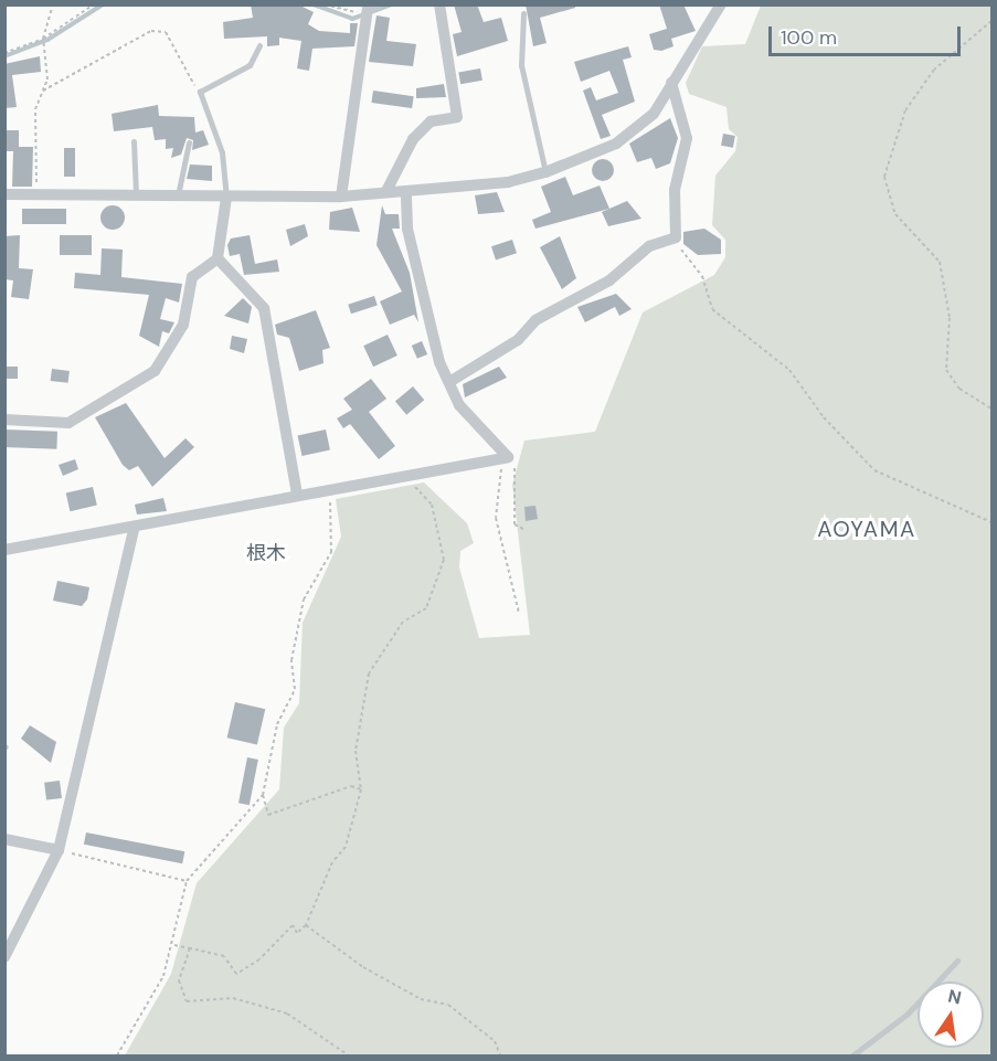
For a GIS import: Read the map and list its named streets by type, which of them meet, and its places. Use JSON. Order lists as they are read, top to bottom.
{
  "districts": ["AOYAMA", "根木"],
  "scale_bar": "100 m",
  "north": "top"
}
